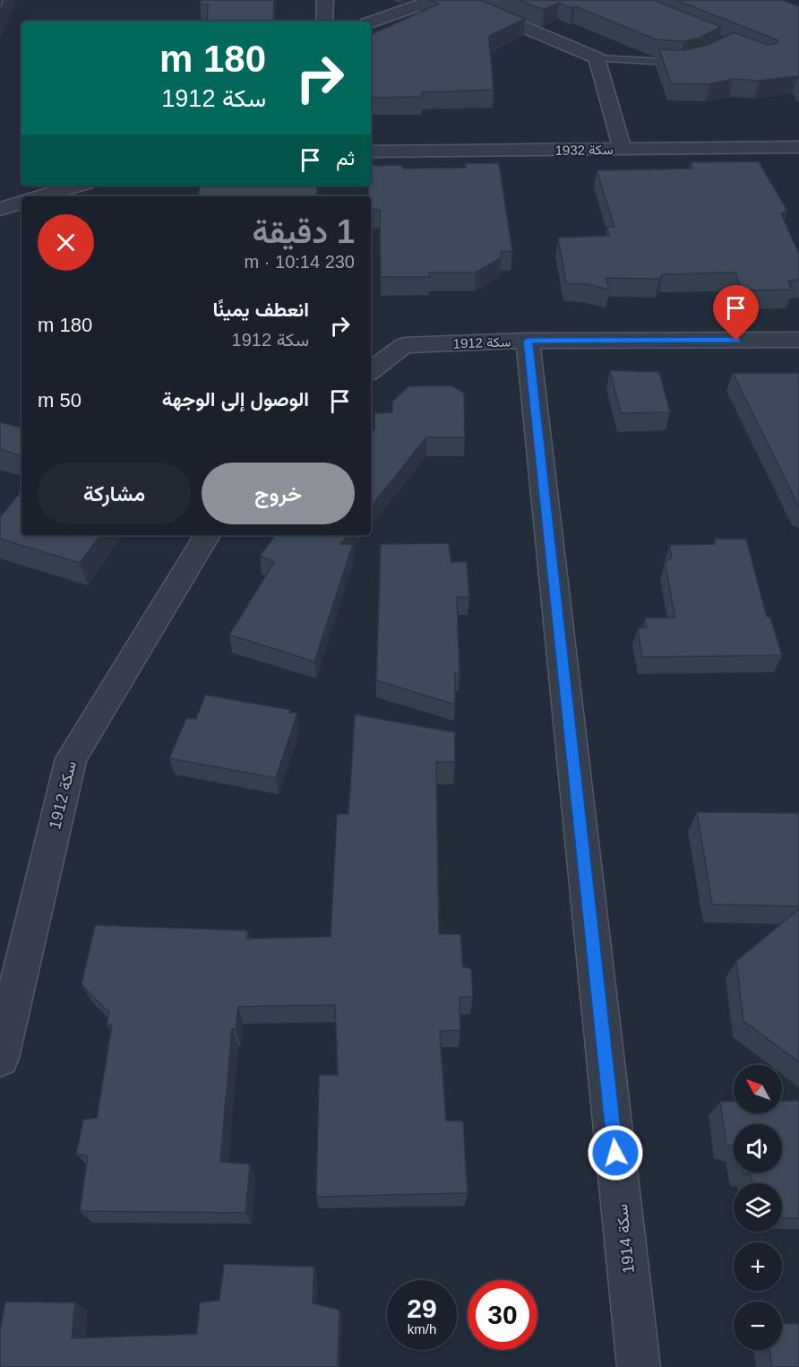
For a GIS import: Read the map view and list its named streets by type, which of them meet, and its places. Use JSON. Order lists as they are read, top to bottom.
{
  "streets": {
    "street": ["سكة 1932", "سكة 1912", "سكة 1914"]
  },
  "crossings": [
    ["سكة 1912", "سكة 1914"]
  ],
  "north": "top left",
  "page": {
    "turn": ["180 m", "سكة 1912"],
    "then": "ثم",
    "heading": ["1 دقيقة", "230 m · 10:14"],
    "list": [
      {
        "name": "انعطف يمينًا",
        "note": "سكة 1912",
        "value": "180 m"
      },
      {
        "name": "الوصول إلى الوجهة",
        "value": "50 m"
      }
    ],
    "buttons": ["خروج", "مشاركة"],
    "map_buttons": ["+", "−"],
    "speed": "29 km/h",
    "limit": "30"
  }
}
